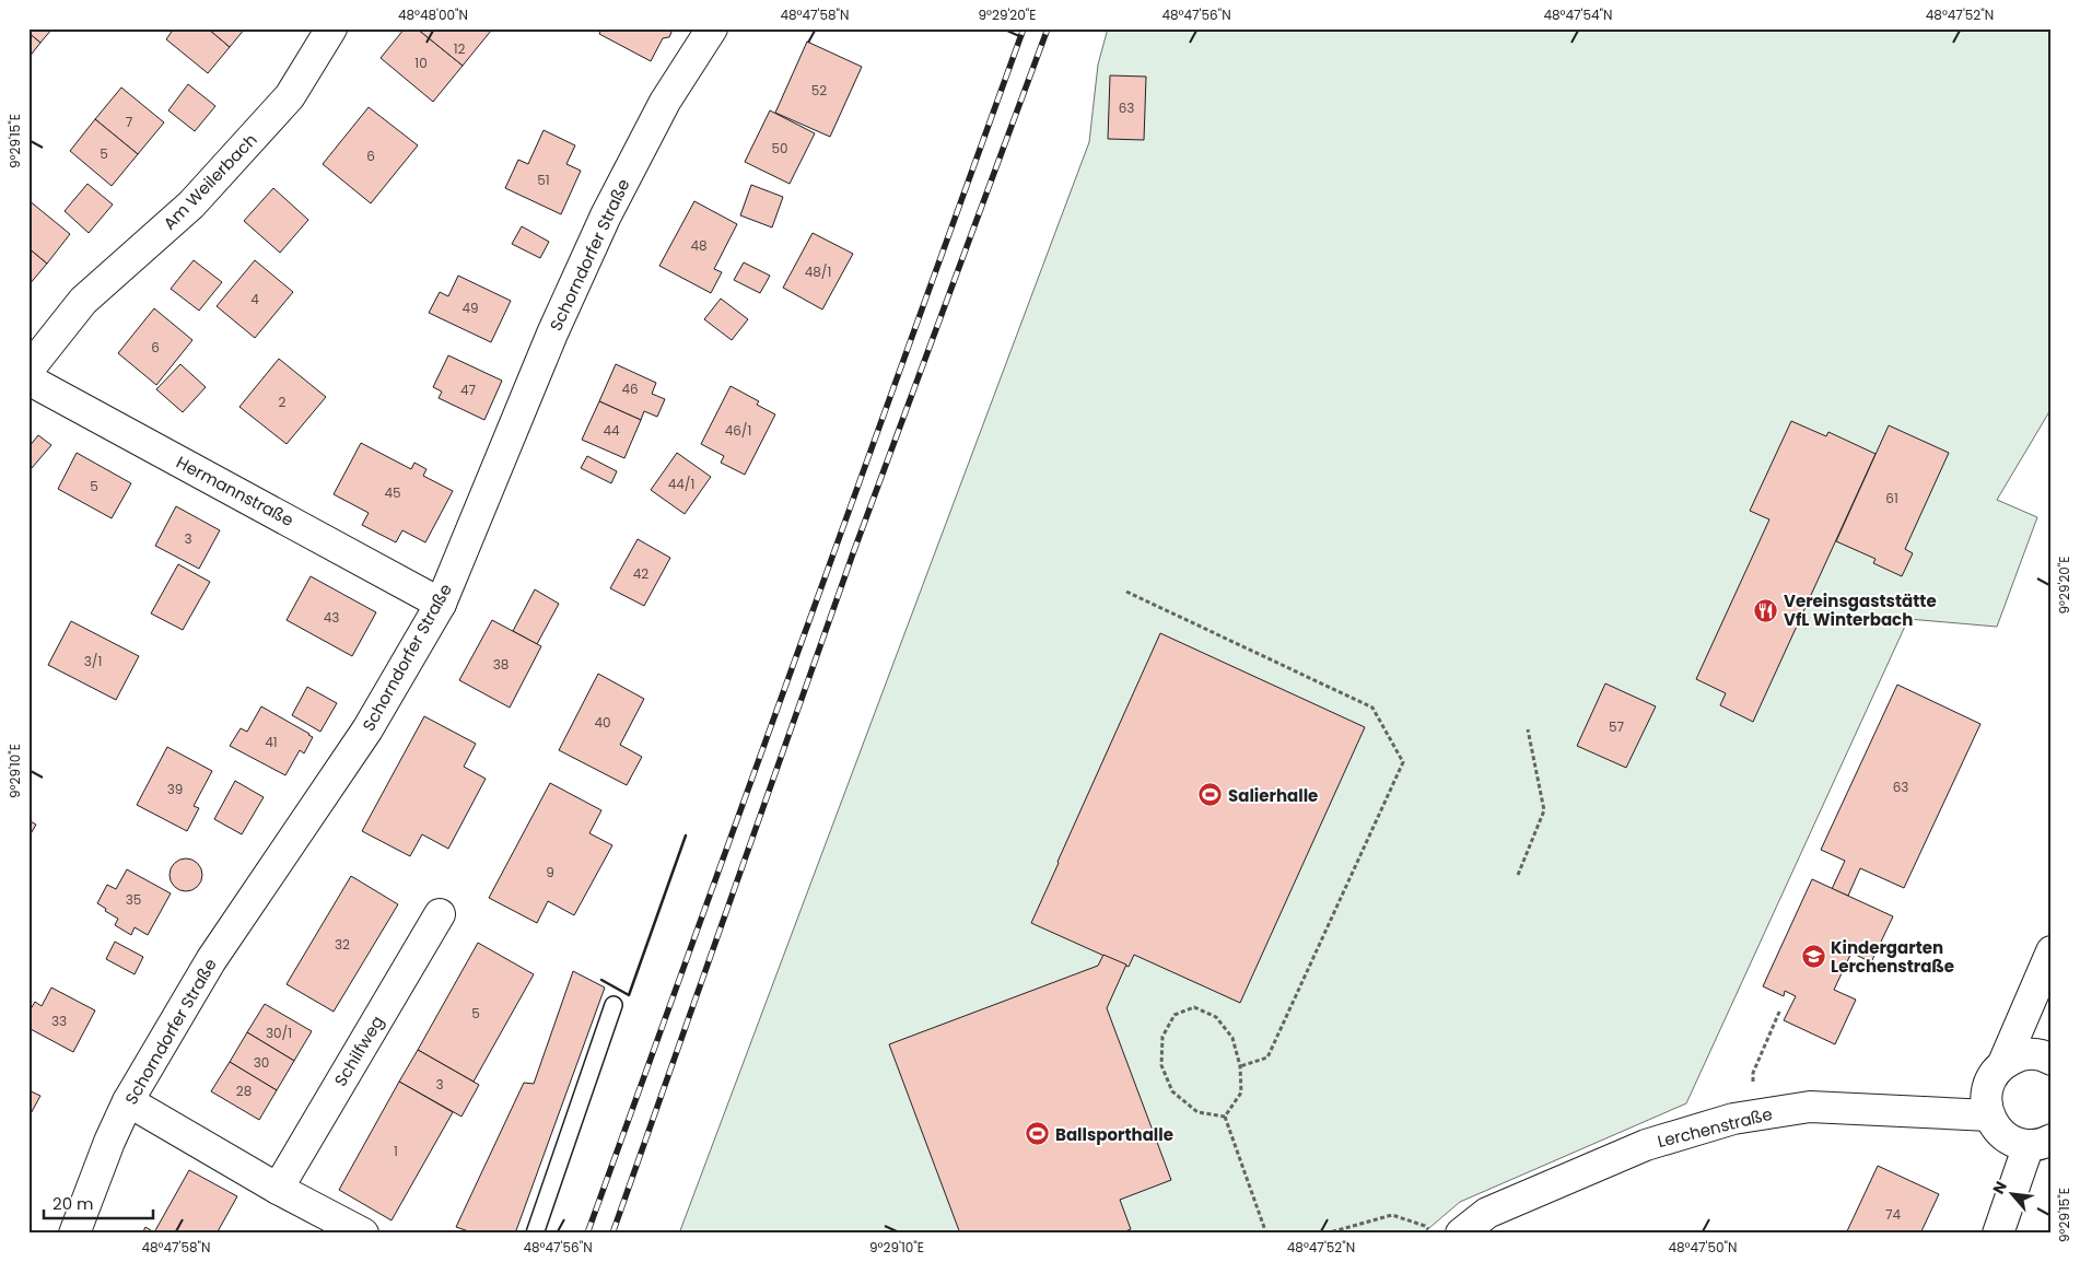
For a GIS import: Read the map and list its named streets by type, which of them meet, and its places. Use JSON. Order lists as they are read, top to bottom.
{
  "streets": {
    "street": [
      "Am Weilerbach",
      "Schorndorfer Straße",
      "Hermannstraße",
      "Schilfweg",
      "Lerchenstraße"
    ]
  },
  "crossings": [
    ["Schorndorfer Straße", "Hermannstraße"]
  ],
  "places": {
    "restaurant": ["Vereinsgaststätte VfL Winterbach"],
    "sports": ["Salierhalle", "Ballsporthalle"],
    "school or university": ["Kindergarten Lerchenstraße"]
  },
  "house_numbers": [
    "12",
    "10",
    "52",
    "63",
    "7",
    "50",
    "5",
    "6",
    "51",
    "48",
    "48/1",
    "4",
    "49",
    "6",
    "46",
    "47",
    "2",
    "44",
    "46/1",
    "44/1",
    "5",
    "45",
    "61",
    "3",
    "42",
    "43",
    "3/1",
    "38",
    "40",
    "57",
    "41",
    "63",
    "39",
    "9",
    "35",
    "32",
    "5",
    "33",
    "30/1",
    "30",
    "3",
    "28",
    "1",
    "74"
  ],
  "scale_bar": "20 m",
  "north": "top left",
  "coordinates": [
    "48°48'00\"N",
    "48°47'58\"N",
    "9°29'20\"E",
    "48°47'56\"N",
    "48°47'54\"N",
    "48°47'52\"N",
    "9°29'15\"E",
    "9°29'10\"E",
    "48°47'50\"N"
  ]
}
